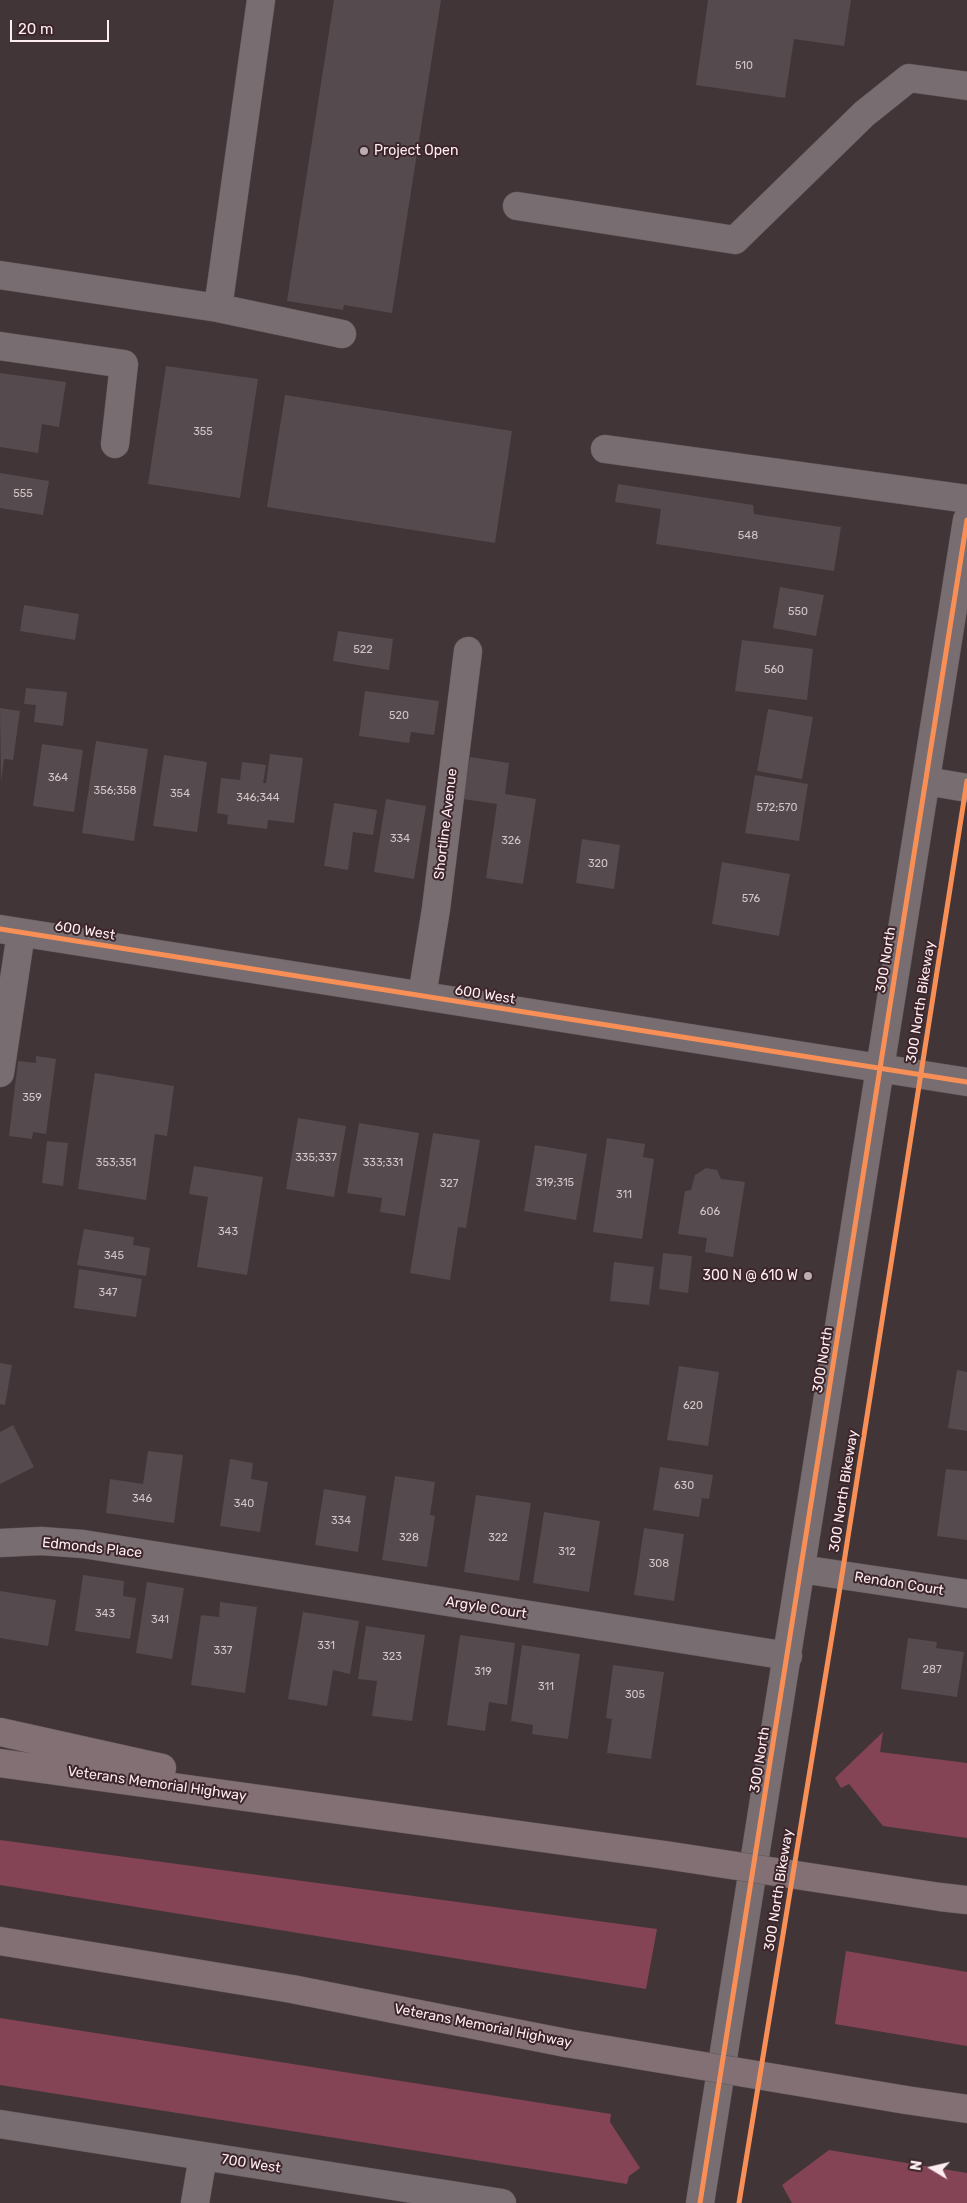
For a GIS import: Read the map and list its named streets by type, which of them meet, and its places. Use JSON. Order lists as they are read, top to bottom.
{
  "streets": {
    "highway": ["Veterans Memorial Highway"],
    "street": [
      "Shortline Avenue",
      "600 West",
      "300 North",
      "Edmonds Place",
      "Rendon Court",
      "Argyle Court",
      "700 West"
    ],
    "cycle path": ["300 North Bikeway"]
  },
  "crossings": [
    ["Shortline Avenue", "600 West"],
    ["600 West", "300 North"],
    ["300 North", "Rendon Court"],
    ["300 North", "Argyle Court"],
    ["Edmonds Place", "Argyle Court"]
  ],
  "places": ["Project Open", "300 N @ 610 W"],
  "house_numbers": [
    "510",
    "355",
    "555",
    "548",
    "550",
    "522",
    "560",
    "520",
    "364",
    "356;358",
    "354",
    "346;344",
    "572;570",
    "334",
    "326",
    "320",
    "576",
    "359",
    "335;337",
    "353;351",
    "333;331",
    "319;315",
    "327",
    "311",
    "606",
    "343",
    "345",
    "347",
    "620",
    "630",
    "346",
    "340",
    "334",
    "328",
    "322",
    "312",
    "308",
    "343",
    "341",
    "331",
    "337",
    "323",
    "287",
    "319",
    "311",
    "305"
  ],
  "scale_bar": "20 m",
  "north": "left"
}
